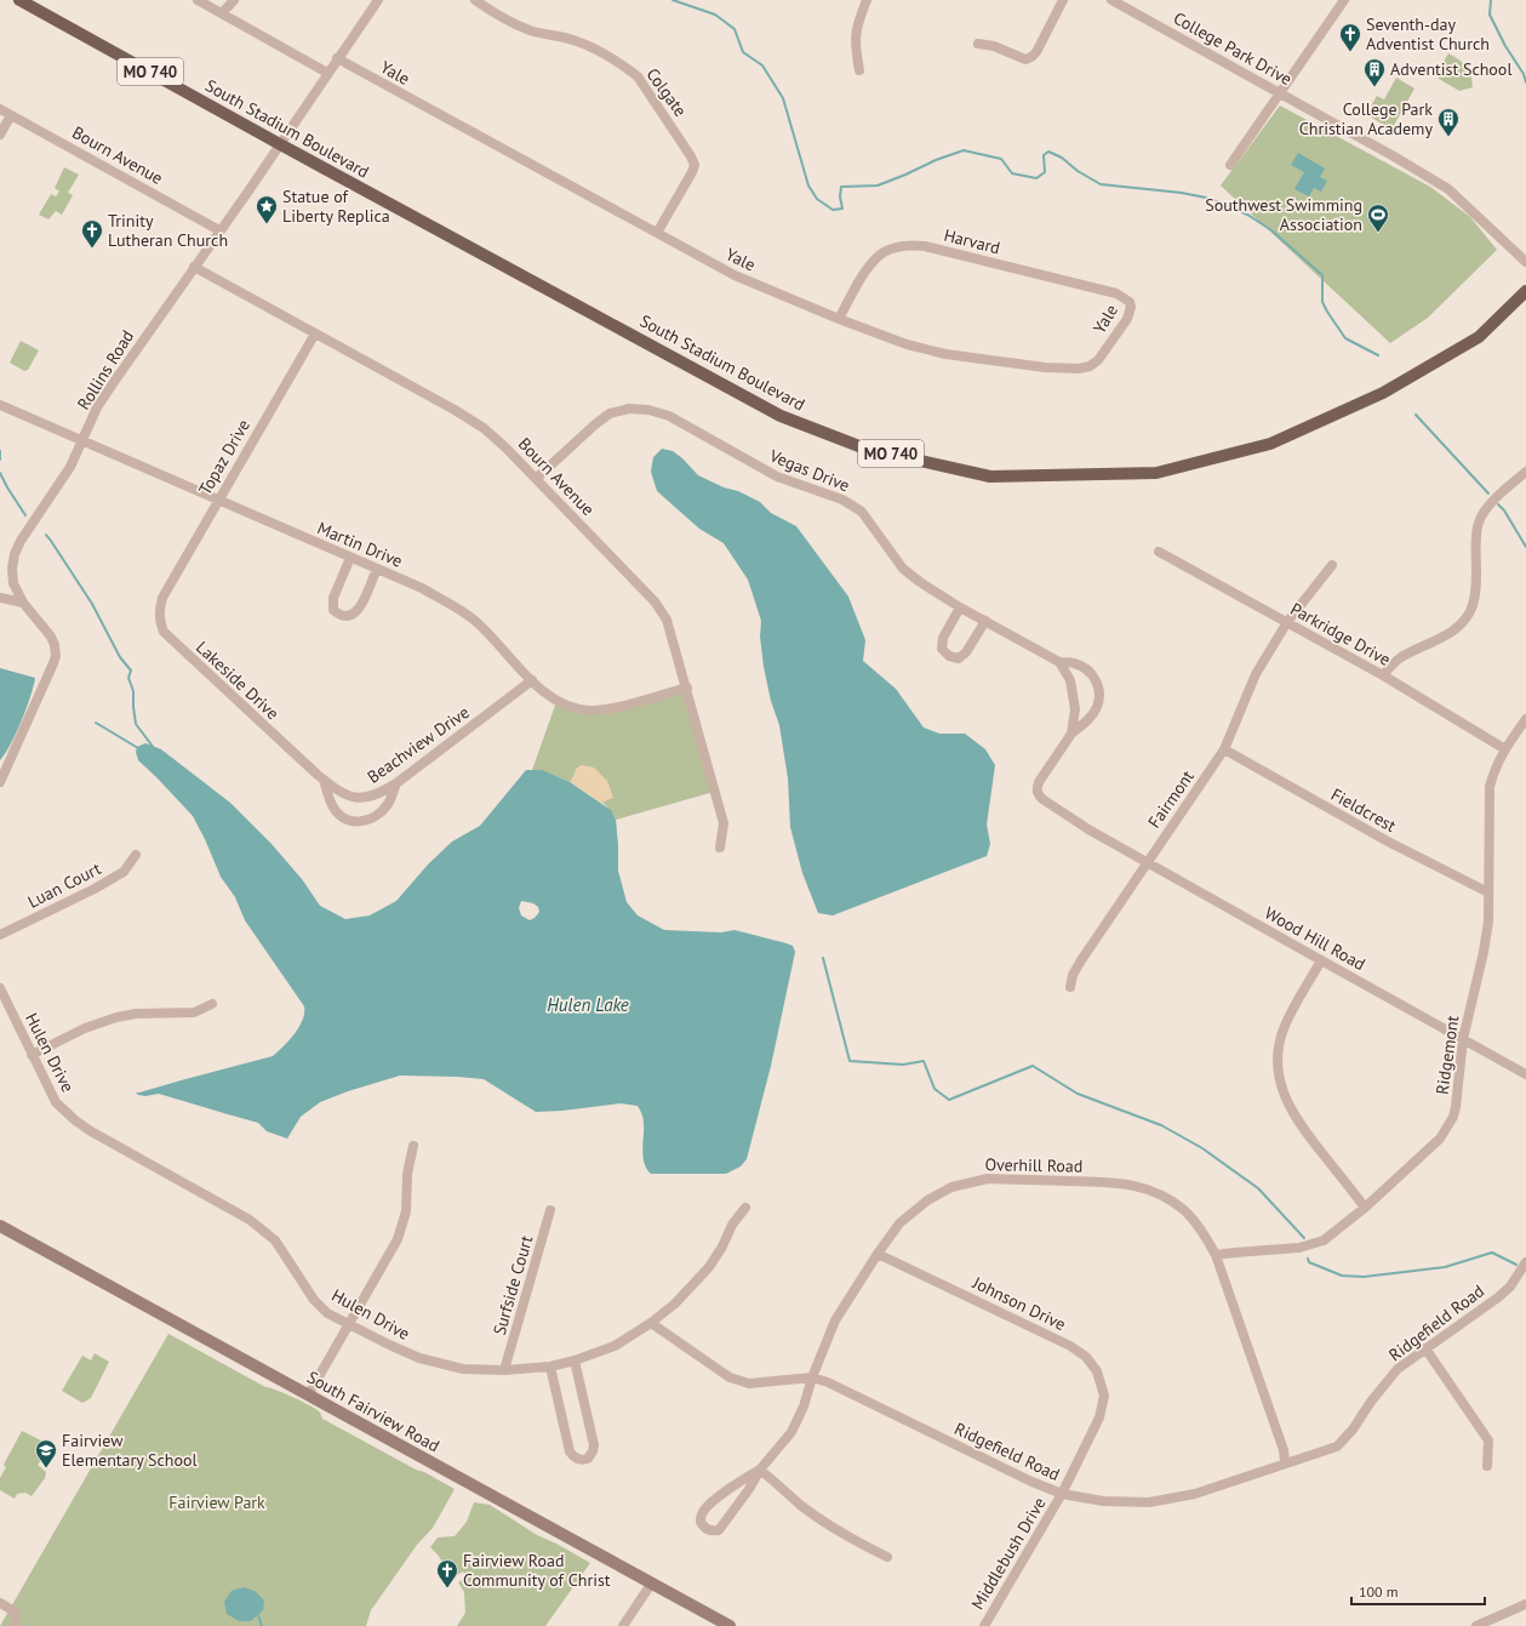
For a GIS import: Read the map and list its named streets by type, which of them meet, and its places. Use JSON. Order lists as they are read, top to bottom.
{
  "streets": {
    "main road": ["MO 740", "South Stadium Boulevard"],
    "street": [
      "College Park Drive",
      "Yale",
      "Colgate",
      "Bourn Avenue",
      "Harvard",
      "Rollins Road",
      "Topaz Drive",
      "Vegas Drive",
      "Martin Drive",
      "Parkridge Drive",
      "Lakeside Drive",
      "Beachview Drive",
      "Fairmont",
      "Fieldcrest",
      "Luan Court",
      "Wood Hill Road",
      "Hulen Drive",
      "Ridgemont",
      "Overhill Road",
      "Surfside Court",
      "Johnson Drive",
      "Ridgefield Road",
      "South Fairview Road",
      "Middlebush Drive"
    ]
  },
  "crossings": [
    ["Yale", "Colgate"],
    ["Yale", "Harvard"],
    ["Yale", "Rollins Road"],
    ["South Stadium Boulevard", "Rollins Road"],
    ["Bourn Avenue", "Rollins Road"],
    ["Bourn Avenue", "Topaz Drive"],
    ["Bourn Avenue", "Vegas Drive"],
    ["Bourn Avenue", "Martin Drive"],
    ["Rollins Road", "Martin Drive"],
    ["Topaz Drive", "Martin Drive"],
    ["Topaz Drive", "Lakeside Drive"],
    ["Vegas Drive", "Wood Hill Road"],
    ["Martin Drive", "Beachview Drive"],
    ["Parkridge Drive", "Fairmont"],
    ["Parkridge Drive", "Ridgemont"],
    ["Lakeside Drive", "Beachview Drive"],
    ["Fairmont", "Fieldcrest"],
    ["Fairmont", "Wood Hill Road"],
    ["Fieldcrest", "Ridgemont"],
    ["Wood Hill Road", "Ridgemont"],
    ["Hulen Drive", "Surfside Court"],
    ["Hulen Drive", "Ridgefield Road"],
    ["Ridgemont", "Overhill Road"],
    ["Overhill Road", "Johnson Drive"],
    ["Overhill Road", "Ridgefield Road"],
    ["Johnson Drive", "Middlebush Drive"],
    ["Ridgefield Road", "Middlebush Drive"]
  ],
  "water": ["Hulen Lake"],
  "parks": ["Fairview Park"],
  "places": {
    "church": ["Seventh-day Adventist Church", "Trinity Lutheran Church", "Fairview Road Community of Christ"],
    "building": ["Adventist School", "College Park Christian Academy"],
    "place": ["Statue of Liberty Replica"],
    "sports": ["Southwest Swimming Association"],
    "school or university": ["Fairview Elementary School"]
  },
  "scale_bar": "100 m"
}
